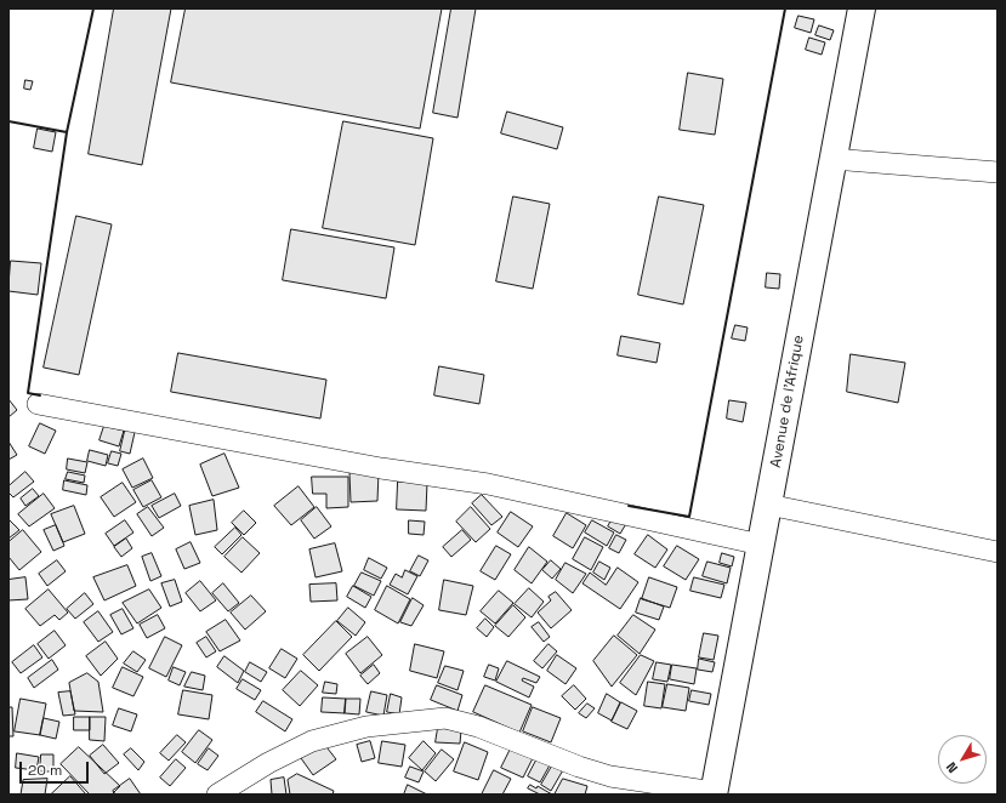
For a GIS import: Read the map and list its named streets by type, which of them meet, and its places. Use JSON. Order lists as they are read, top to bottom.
{
  "streets": {
    "main road": ["Avenue de l'Afrique"]
  },
  "scale_bar": "20 m",
  "north": "bottom left"
}
